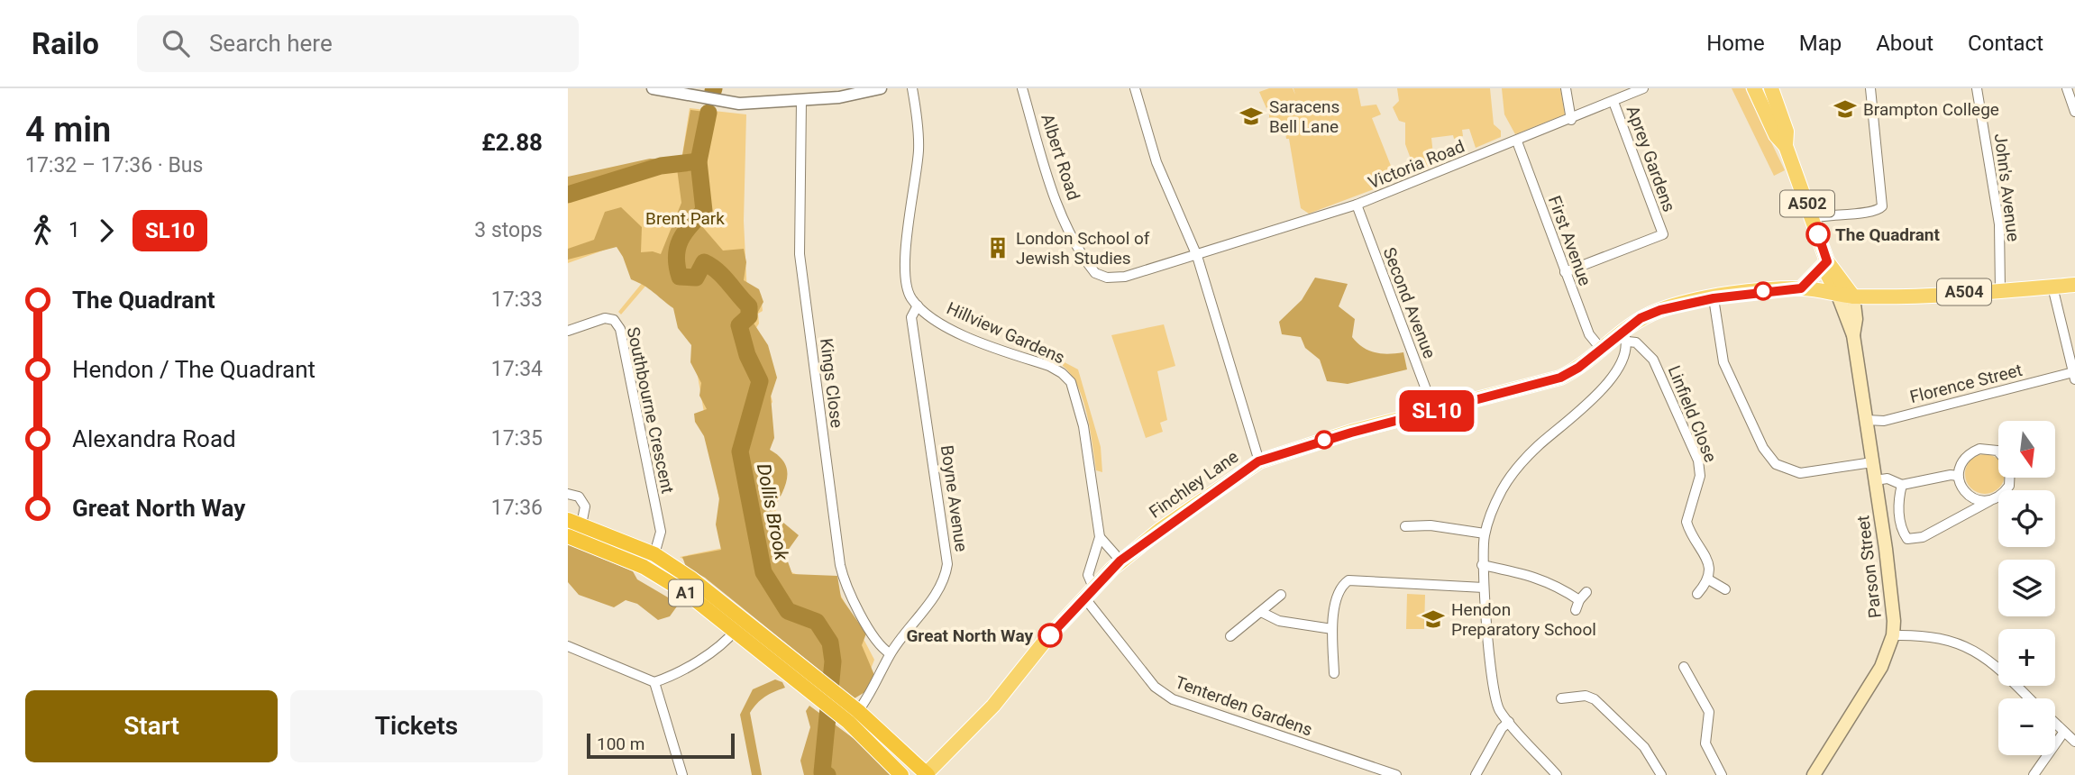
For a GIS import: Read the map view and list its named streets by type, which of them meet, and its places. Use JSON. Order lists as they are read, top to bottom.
{
  "streets": {
    "highway": ["A1"],
    "main road": [
      "A502",
      "A504",
      "Finchley Lane",
      "Parson Street"
    ],
    "street": [
      "Albert Road",
      "Aprey Gardens",
      "Victoria Road",
      "John's Avenue",
      "First Avenue",
      "Second Avenue",
      "Hillview Gardens",
      "Kings Close",
      "Florence Street",
      "Southbourne Crescent",
      "Linfield Close",
      "Boyne Avenue",
      "Tenterden Gardens"
    ]
  },
  "crossings": [
    ["Albert Road", "Victoria Road"],
    ["Aprey Gardens", "Victoria Road"],
    ["Aprey Gardens", "First Avenue"],
    ["Victoria Road", "First Avenue"],
    ["Victoria Road", "Second Avenue"],
    ["John's Avenue", "A504"],
    ["A502", "A504"],
    ["A502", "Finchley Lane"],
    ["A502", "Parson Street"],
    ["First Avenue", "Finchley Lane"],
    ["A504", "Finchley Lane"],
    ["A504", "Parson Street"],
    ["Second Avenue", "Finchley Lane"],
    ["Hillview Gardens", "Finchley Lane"],
    ["Hillview Gardens", "Boyne Avenue"],
    ["Hillview Gardens", "Tenterden Gardens"],
    ["Kings Close", "Boyne Avenue"],
    ["Florence Street", "Parson Street"],
    ["Southbourne Crescent", "A1"],
    ["Linfield Close", "Finchley Lane"],
    ["Finchley Lane", "Parson Street"],
    ["Finchley Lane", "A1"],
    ["Finchley Lane", "Tenterden Gardens"],
    ["Boyne Avenue", "A1"]
  ],
  "water": ["Dollis Brook"],
  "parks": ["Brent Park"],
  "places": {
    "school or university": ["Brampton College", "Saracens Bell Lane", "Hendon Preparatory School"],
    "other": ["The Quadrant", "Great North Way"],
    "building": ["London School of Jewish Studies"]
  },
  "lines": ["bus line SL10"],
  "scale_bar": "100 m",
  "north": "bottom",
  "page": {
    "header": "Railo",
    "search": "Search here",
    "nav": [
      "Home",
      "Map",
      "About",
      "Contact"
    ],
    "heading": ["4 min", "17:32 – 17:36 · Bus", "£2.88"],
    "on_map": "SL10",
    "legs": ["1", "SL10", "3 stops"],
    "list": [
      {
        "name": "The Quadrant",
        "value": "17:33"
      },
      {
        "name": "Hendon / The Quadrant",
        "value": "17:34"
      },
      {
        "name": "Alexandra Road",
        "value": "17:35"
      },
      {
        "name": "Great North Way",
        "value": "17:36"
      }
    ],
    "map_buttons": ["+", "−"],
    "buttons": ["Start", "Tickets"],
    "scale": "100 m"
  }
}
